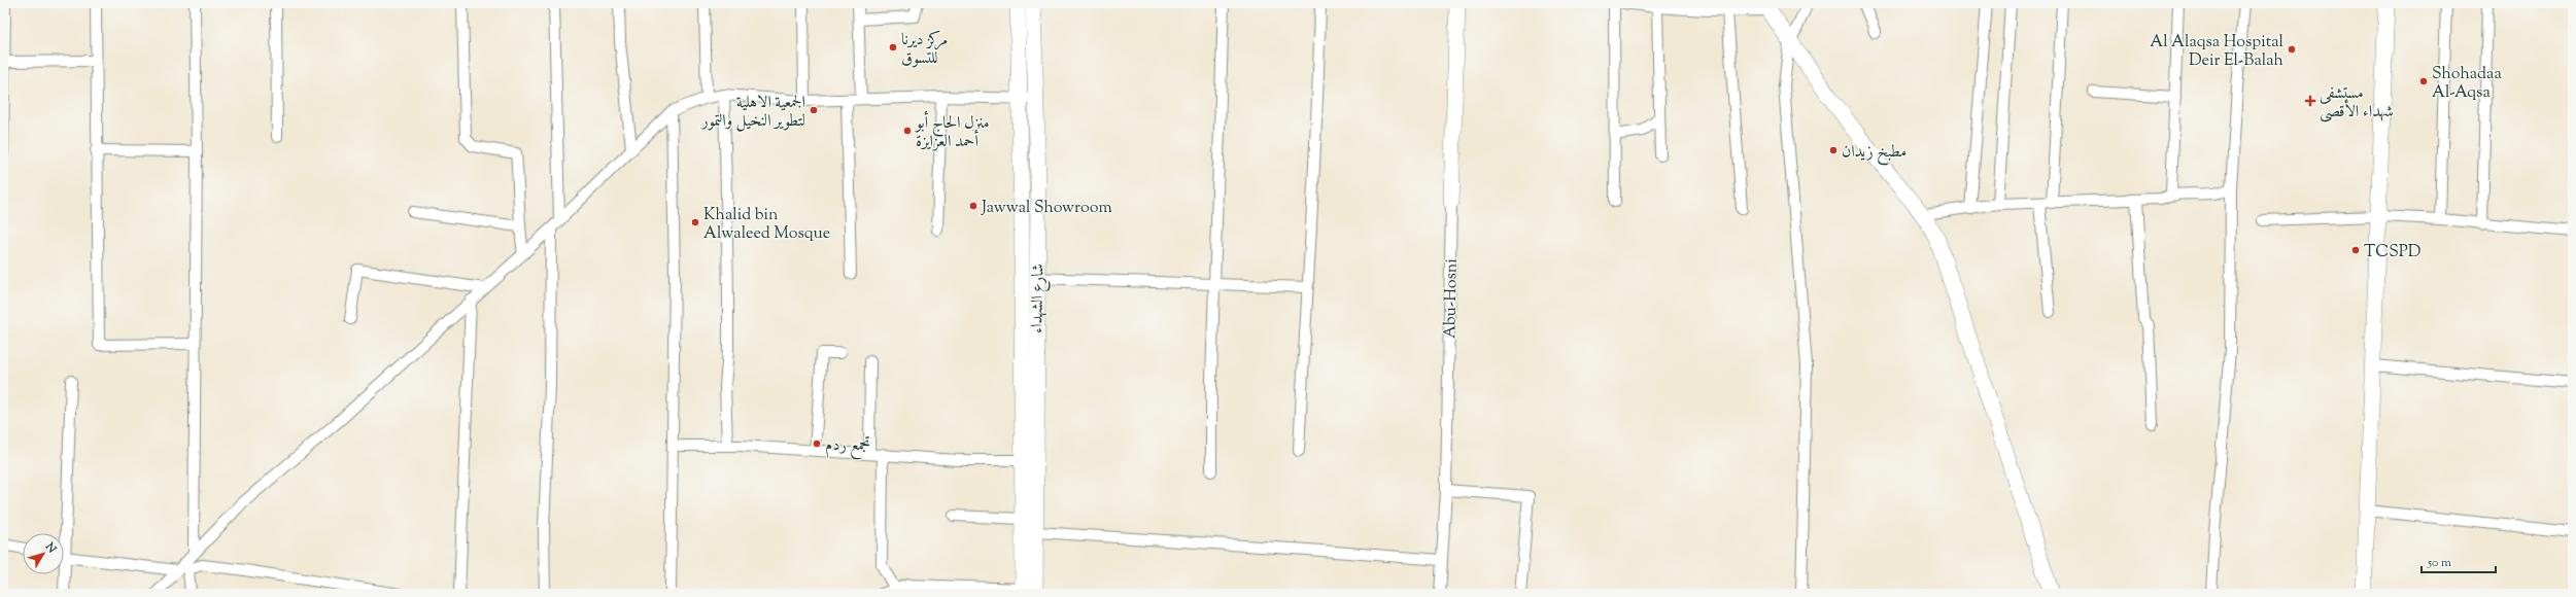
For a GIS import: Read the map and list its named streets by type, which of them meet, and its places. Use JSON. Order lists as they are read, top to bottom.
{
  "streets": {
    "street": ["شارع الشهداء", "Abu-Hosni"]
  },
  "places": {
    "other": [
      "مركز ديرنا للتسوق",
      "Al Alaqsa Hospital Deir El-Balah",
      "Shohadaa Al-Aqsa",
      "الجمعية الاهلية لتطوير النخيل والتمور",
      "منزل الحاج أبو أحمد العزايزة",
      "مطبخ زيدان",
      "Jawwal Showroom",
      "Khalid bin Alwaleed Mosque",
      "TCSPD",
      "تجمع ردم"
    ],
    "health": ["مستشفى شهداء الأقصى"]
  },
  "scale_bar": "50 m",
  "north": "top right"
}
